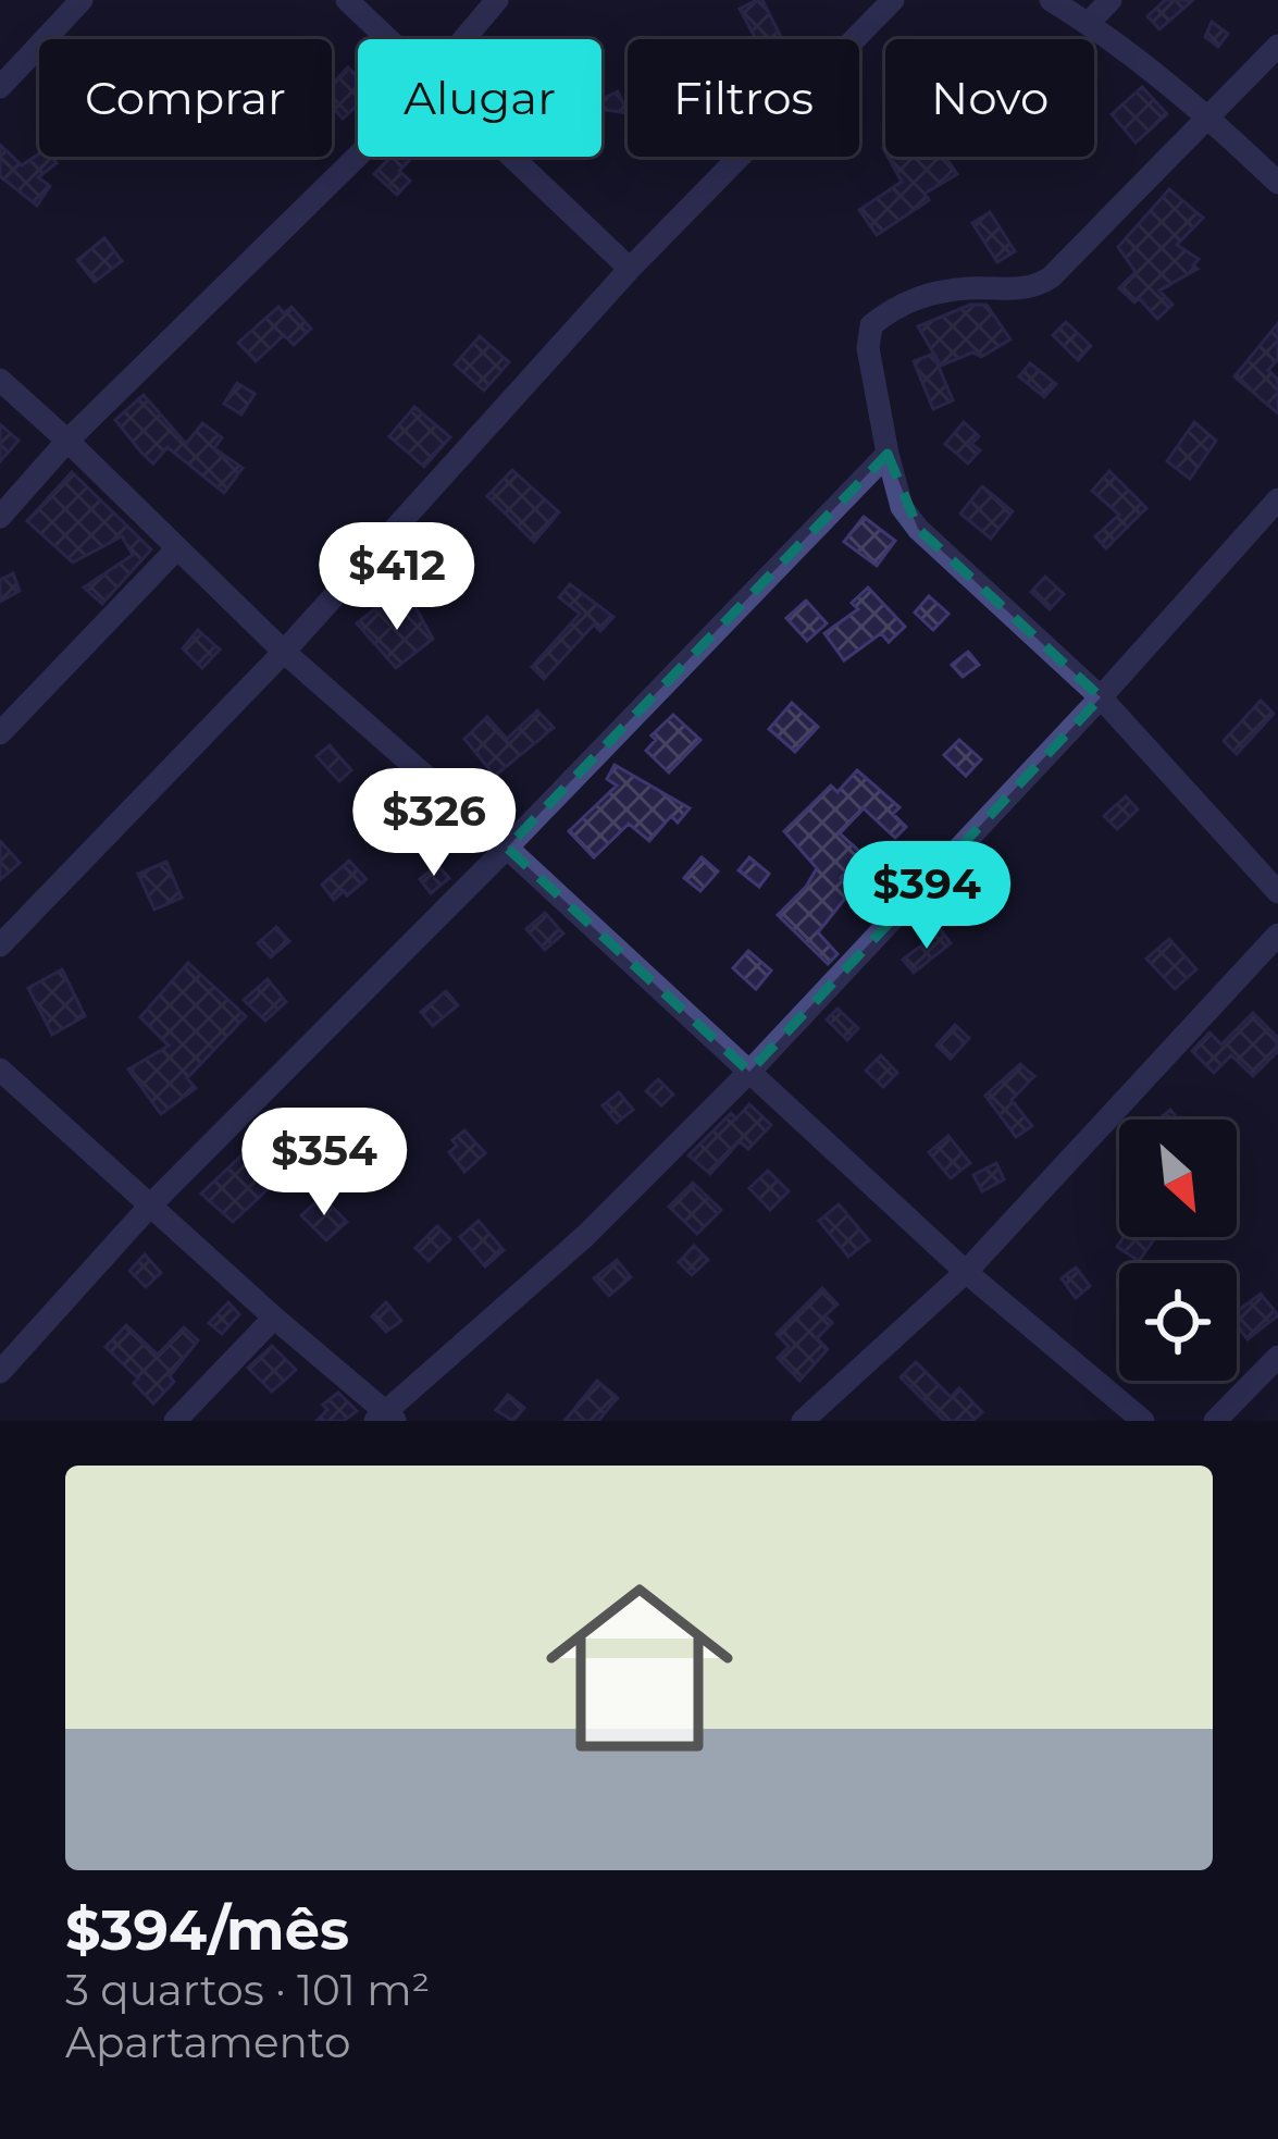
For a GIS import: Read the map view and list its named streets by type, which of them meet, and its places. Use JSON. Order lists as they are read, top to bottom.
{
  "north": "bottom right",
  "page": {
    "chip": [
      "Comprar",
      "Alugar",
      "Filtros",
      "Novo"
    ],
    "price": [
      "$412",
      "$326",
      "$394",
      "$354"
    ],
    "list": [
      {
        "name": "$394/mês",
        "note": "3 quartos · 101 m² · Apartamento"
      }
    ]
  }
}
